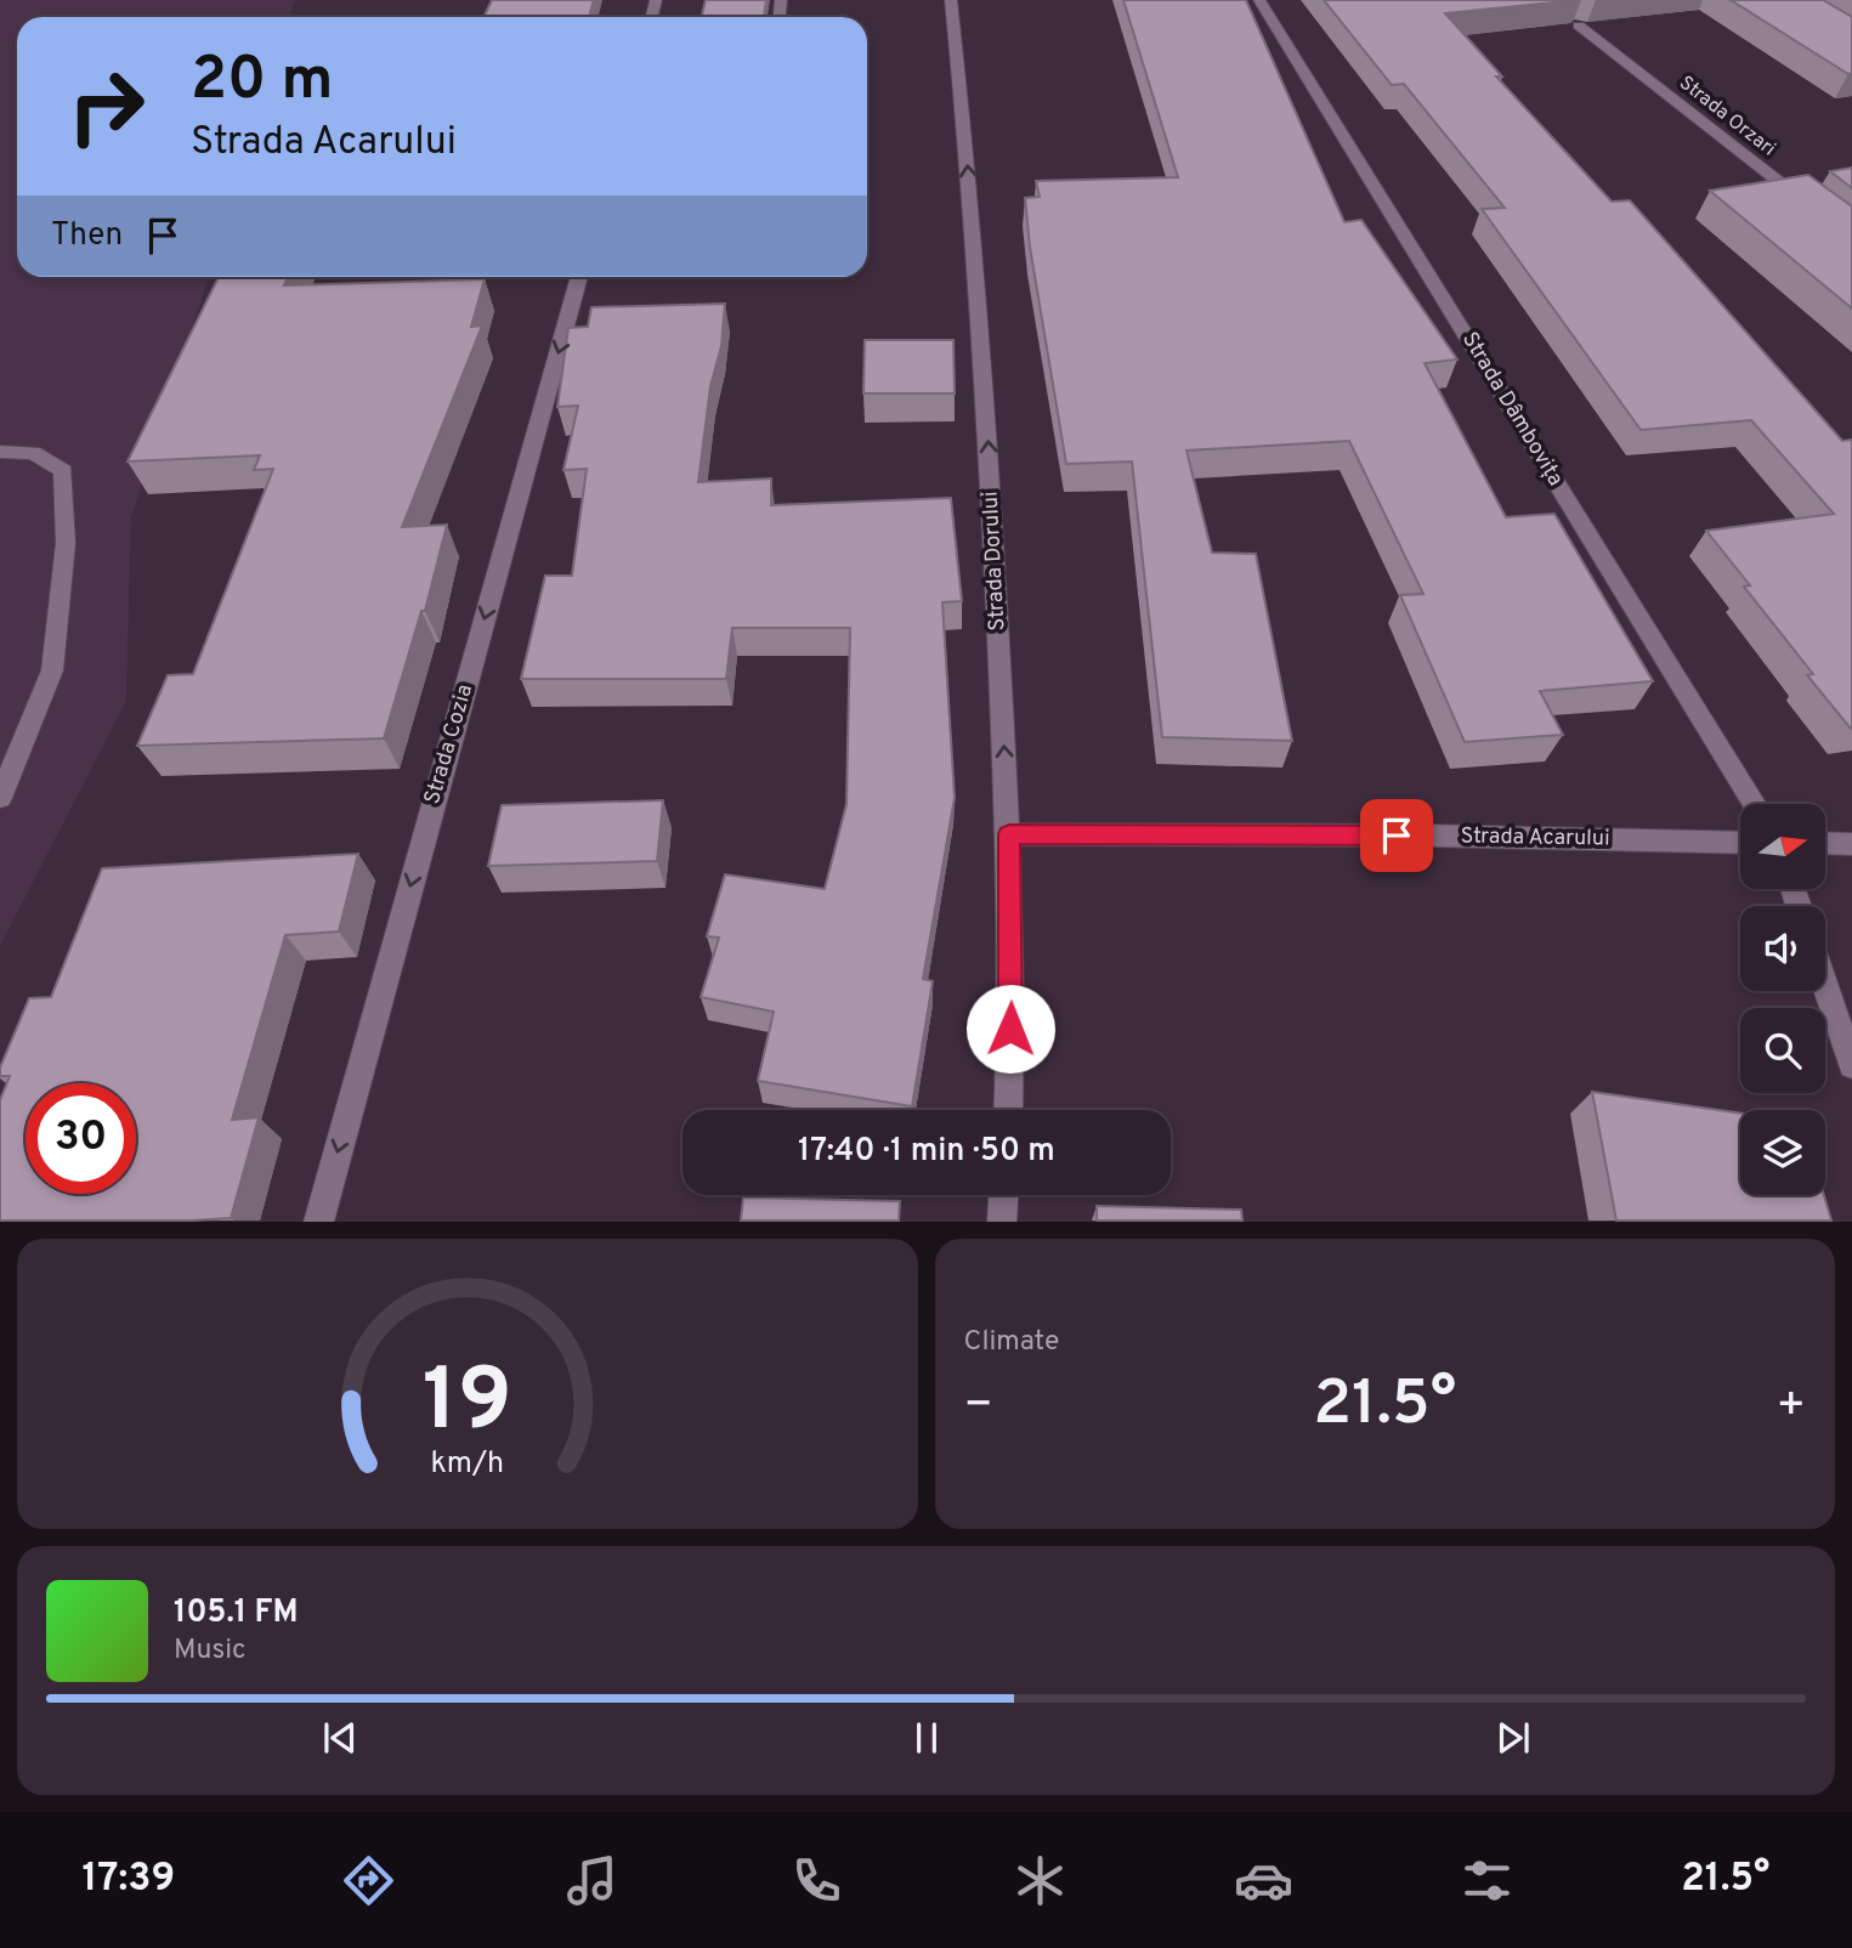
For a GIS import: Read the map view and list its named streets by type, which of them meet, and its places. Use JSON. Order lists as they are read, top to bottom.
{
  "streets": {
    "street": [
      "Strada Orzari",
      "Strada Dâmbovița",
      "Strada Dorului",
      "Strada Cozia",
      "Strada Acarului"
    ]
  },
  "crossings": [
    ["Strada Dorului", "Strada Acarului"]
  ],
  "one_way": ["Strada Dorului", "Strada Cozia"],
  "north": "right",
  "page": {
    "turn": ["20 m", "Strada Acarului"],
    "then": "Then",
    "limit": "30",
    "trip": "17:40 · 1 min · 50 m",
    "tile": "Climate",
    "heat": ["−", "21.5°", "+"],
    "song": ["105.1 FM", "Music"],
    "tabs": ["17:39", "21.5°"],
    "gauge": ["19", "km/h"]
  }
}
